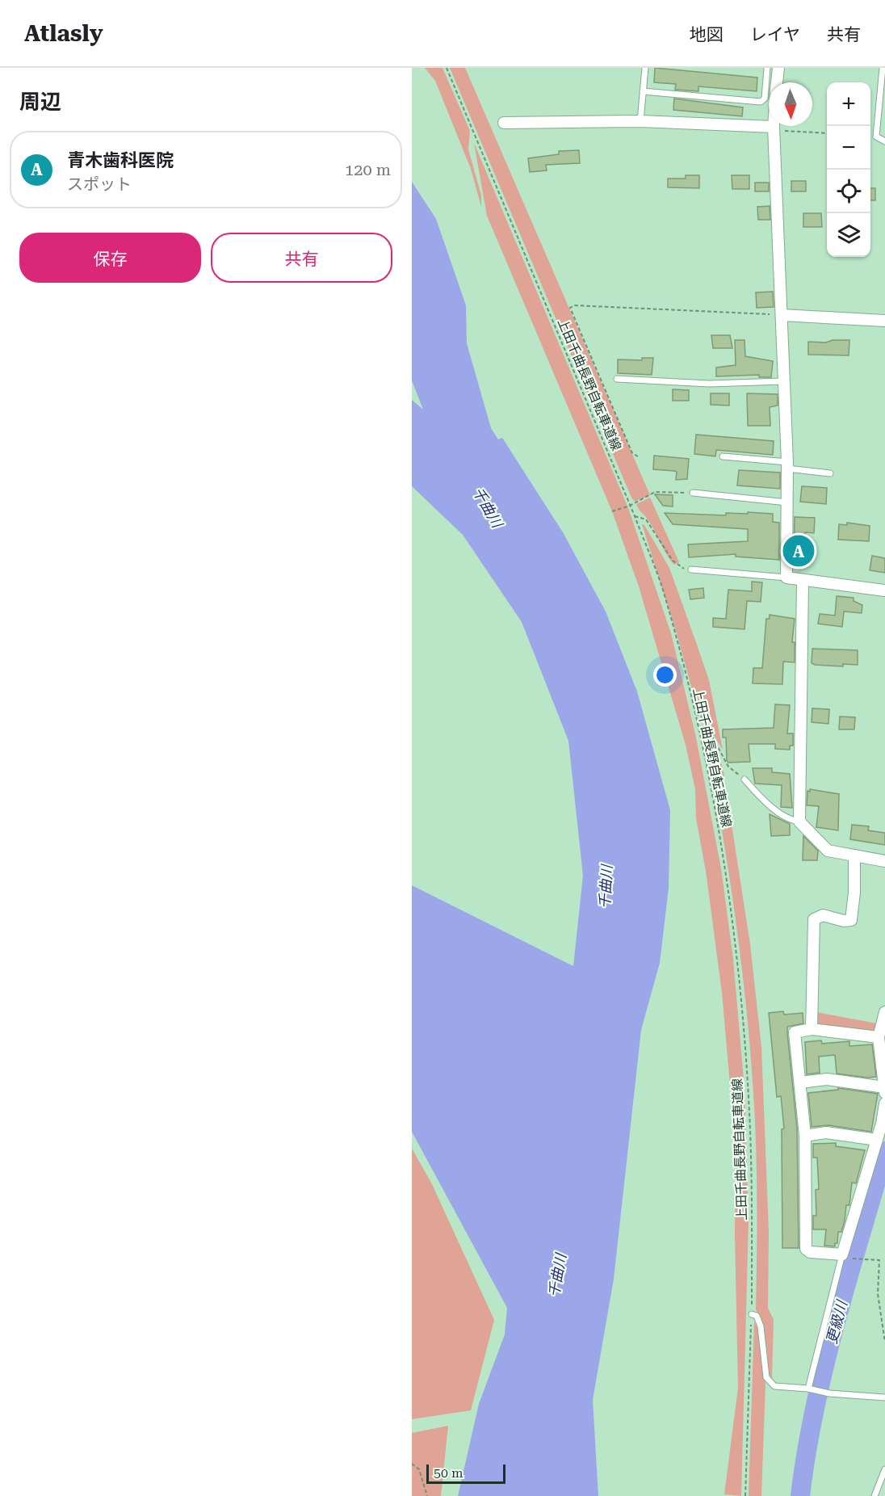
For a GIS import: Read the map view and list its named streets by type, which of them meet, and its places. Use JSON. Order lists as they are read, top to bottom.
{
  "streets": {
    "path": ["上田千曲長野自転車道線"]
  },
  "water": ["千曲川", "更級川"],
  "scale_bar": "50 m",
  "north": "bottom",
  "page": {
    "header": "Atlasly",
    "nav": ["地図", "レイヤ", "共有"],
    "heading": "周辺",
    "map_buttons": ["+", "−"],
    "list": [
      {
        "mark": "A",
        "name": "青木歯科医院",
        "note": "スポット",
        "value": "120 m"
      }
    ],
    "buttons": ["保存", "共有"],
    "pins": "A",
    "scale": "50 m"
  }
}
